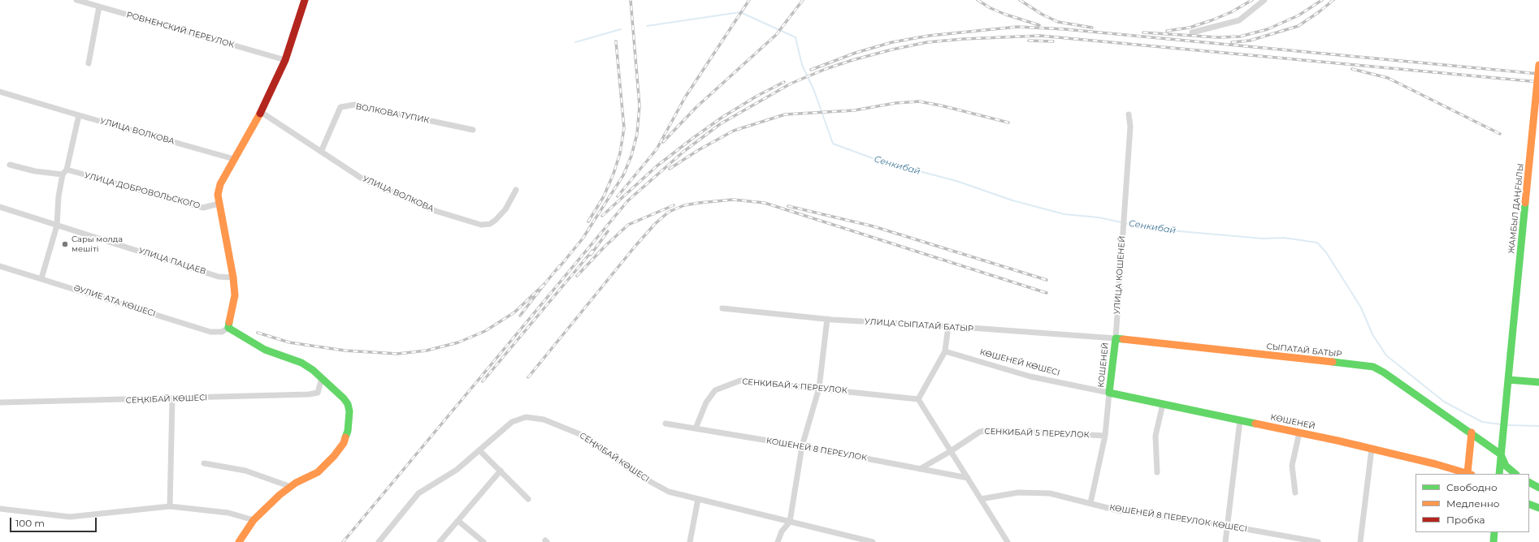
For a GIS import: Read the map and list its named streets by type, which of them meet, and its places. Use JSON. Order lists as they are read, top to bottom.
{
  "streets": {
    "street": [
      "РОВНЕНСКИЙ ПЕРЕУЛОК",
      "ВОЛКОВА ТУПИК",
      "УЛИЦА ВОЛКОВА",
      "УЛИЦА ДОБРОВОЛЬСКОГО",
      "ЖАМБЫЛ ДАҢҒЫЛЫ",
      "УЛИЦА ПАЦАЕВ",
      "УЛИЦА КОШЕНЕЙ",
      "ӘУЛИЕ АТА КӨШЕСІ",
      "УЛИЦА СЫПАТАЙ БАТЫР",
      "СЫПАТАЙ БАТЫР",
      "КӨШЕНЕЙ КӨШЕСІ",
      "КОШЕНЕЙ",
      "СЕНКИБАЙ 4 ПЕРЕУЛОК",
      "СЕҢКІБАЙ КӨШЕСІ",
      "КӨШЕНЕЙ",
      "СЕНКИБАЙ 5 ПЕРЕУЛОК",
      "КОШЕНЕЙ 8 ПЕРЕУЛОК",
      "КӨШЕНЕЙ 8 ПЕРЕУЛОК КӨШЕСІ"
    ]
  },
  "crossings": [
    ["ВОЛКОВА ТУПИК", "УЛИЦА ВОЛКОВА"],
    ["ЖАМБЫЛ ДАҢҒЫЛЫ", "СЫПАТАЙ БАТЫР"],
    ["УЛИЦА КОШЕНЕЙ", "УЛИЦА СЫПАТАЙ БАТЫР"],
    ["УЛИЦА КОШЕНЕЙ", "СЫПАТАЙ БАТЫР"],
    ["УЛИЦА КОШЕНЕЙ", "КОШЕНЕЙ"],
    ["УЛИЦА СЫПАТАЙ БАТЫР", "СЫПАТАЙ БАТЫР"],
    ["УЛИЦА СЫПАТАЙ БАТЫР", "КОШЕНЕЙ"],
    ["СЫПАТАЙ БАТЫР", "КОШЕНЕЙ"],
    ["КӨШЕНЕЙ КӨШЕСІ", "КОШЕНЕЙ"],
    ["КӨШЕНЕЙ КӨШЕСІ", "КӨШЕНЕЙ"],
    ["КОШЕНЕЙ", "КӨШЕНЕЙ"],
    ["СЕНКИБАЙ 4 ПЕРЕУЛОК", "КОШЕНЕЙ 8 ПЕРЕУЛОК"],
    ["СЕНКИБАЙ 5 ПЕРЕУЛОК", "КОШЕНЕЙ 8 ПЕРЕУЛОК"]
  ],
  "water": ["Сенкибай"],
  "places": ["Сары молда мешіті"],
  "legend": ["Свободно", "Медленно", "Пробка"],
  "scale_bar": "100 m"
}
